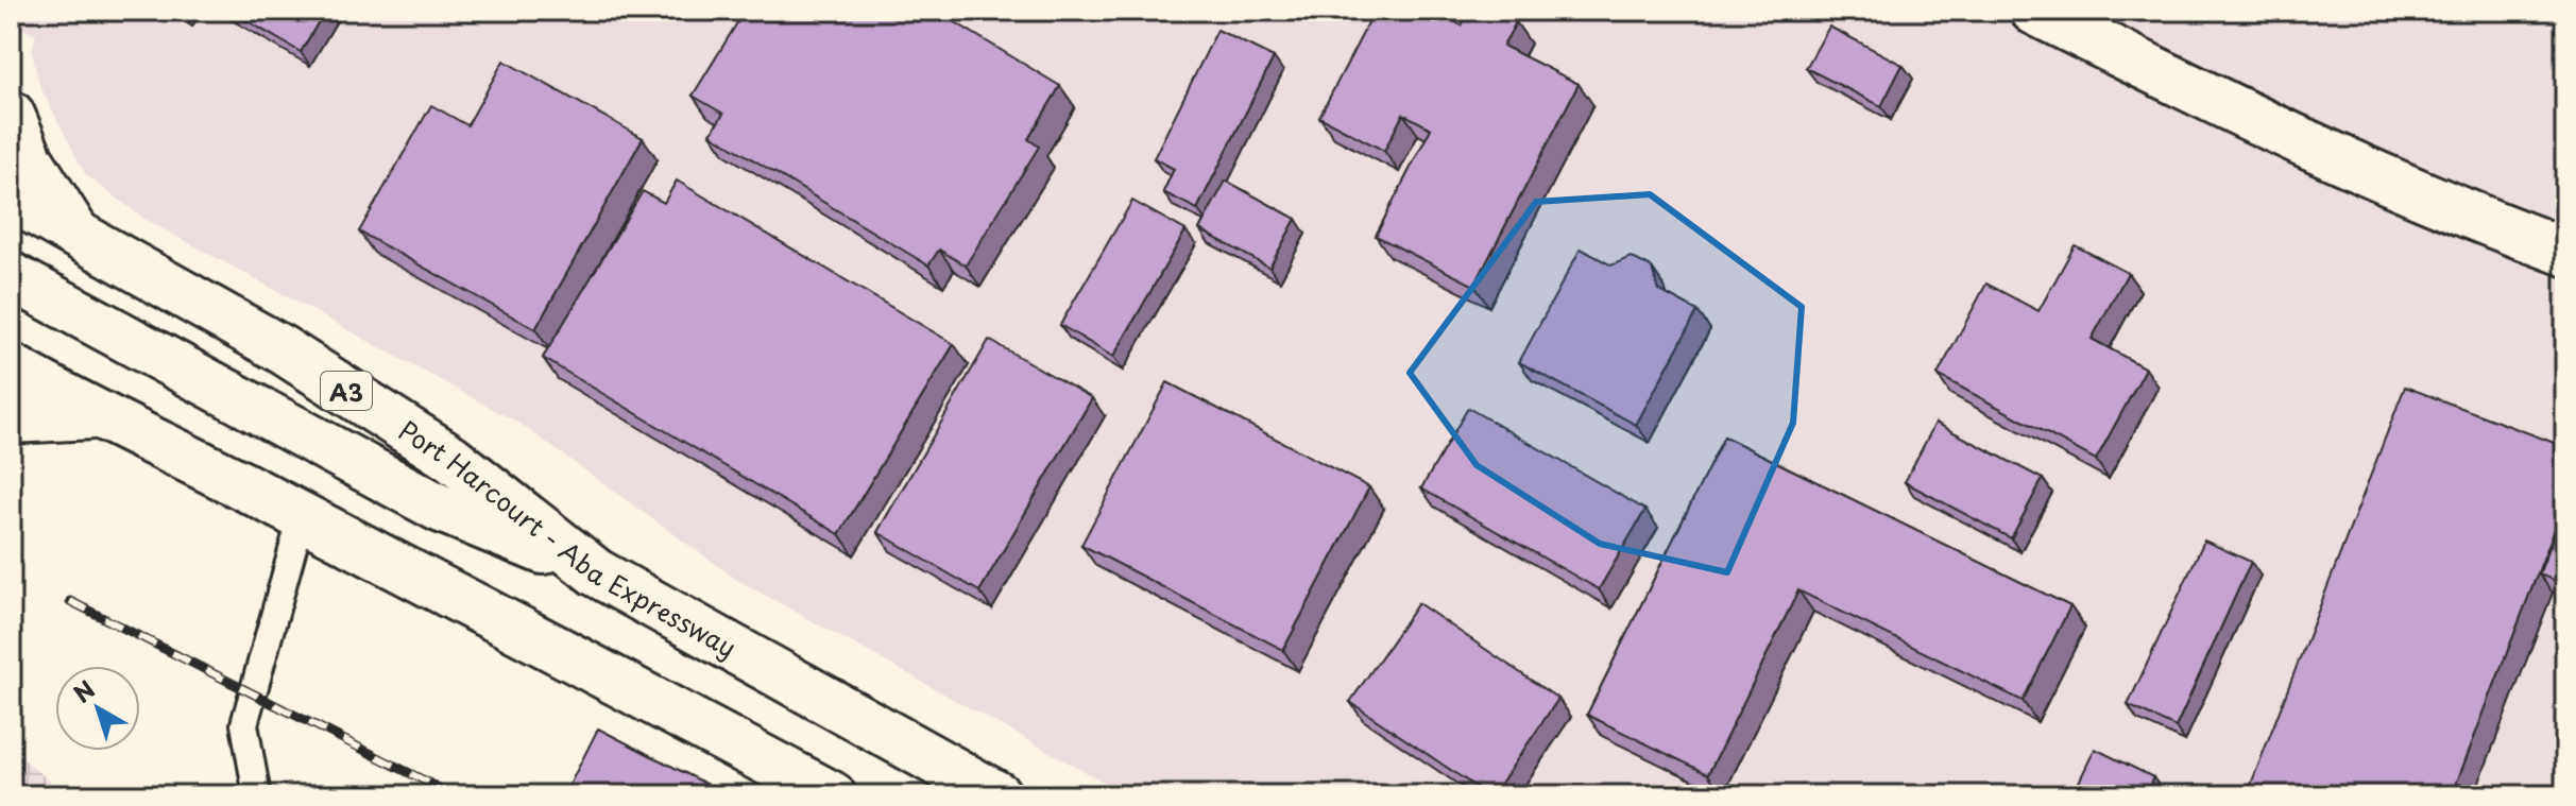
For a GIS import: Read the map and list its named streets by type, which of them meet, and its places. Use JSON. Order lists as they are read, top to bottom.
{
  "streets": {
    "main road": ["A3", "Port Harcourt - Aba Expressway"]
  },
  "north": "top left"
}
